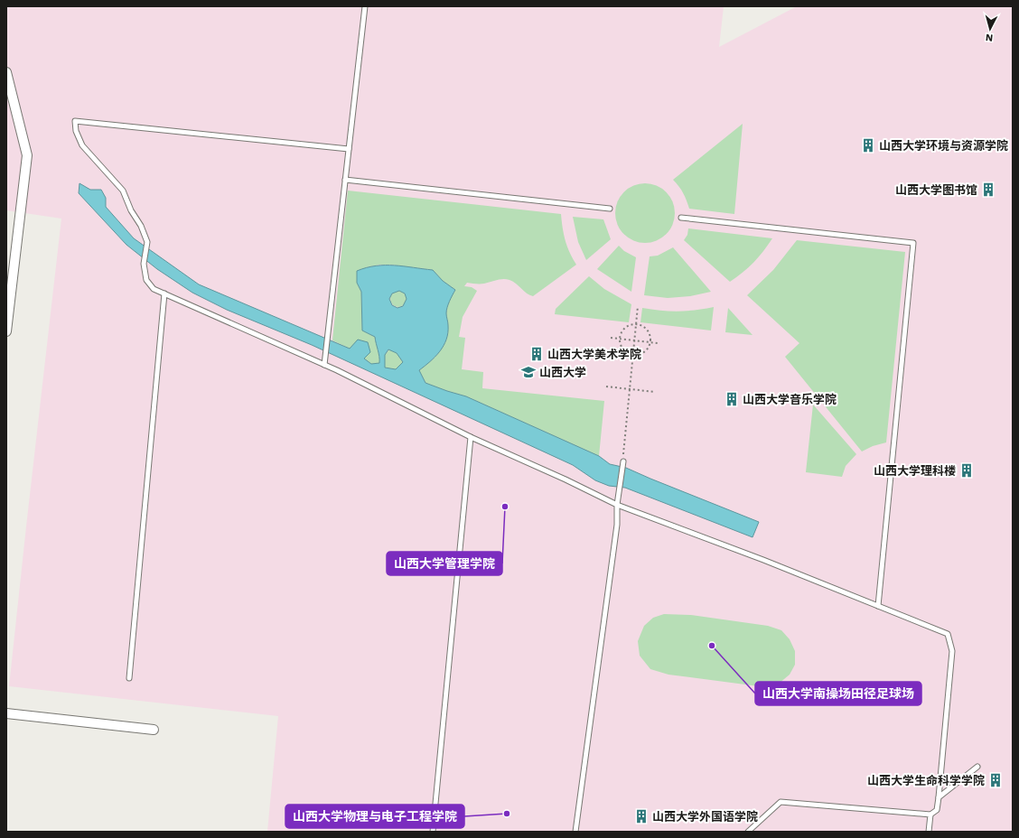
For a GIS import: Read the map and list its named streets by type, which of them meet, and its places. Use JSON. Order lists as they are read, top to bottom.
{
  "places": {
    "building": [
      "山西大学环境与资源学院",
      "山西大学图书馆",
      "山西大学美术学院",
      "山西大学音乐学院",
      "山西大学理科楼",
      "山西大学生命科学学院",
      "山西大学外国语学院"
    ],
    "school or university": ["山西大学"],
    "other": ["山西大学管理学院", "山西大学南操场田径足球场", "山西大学物理与电子工程学院"]
  },
  "north": "bottom"
}
